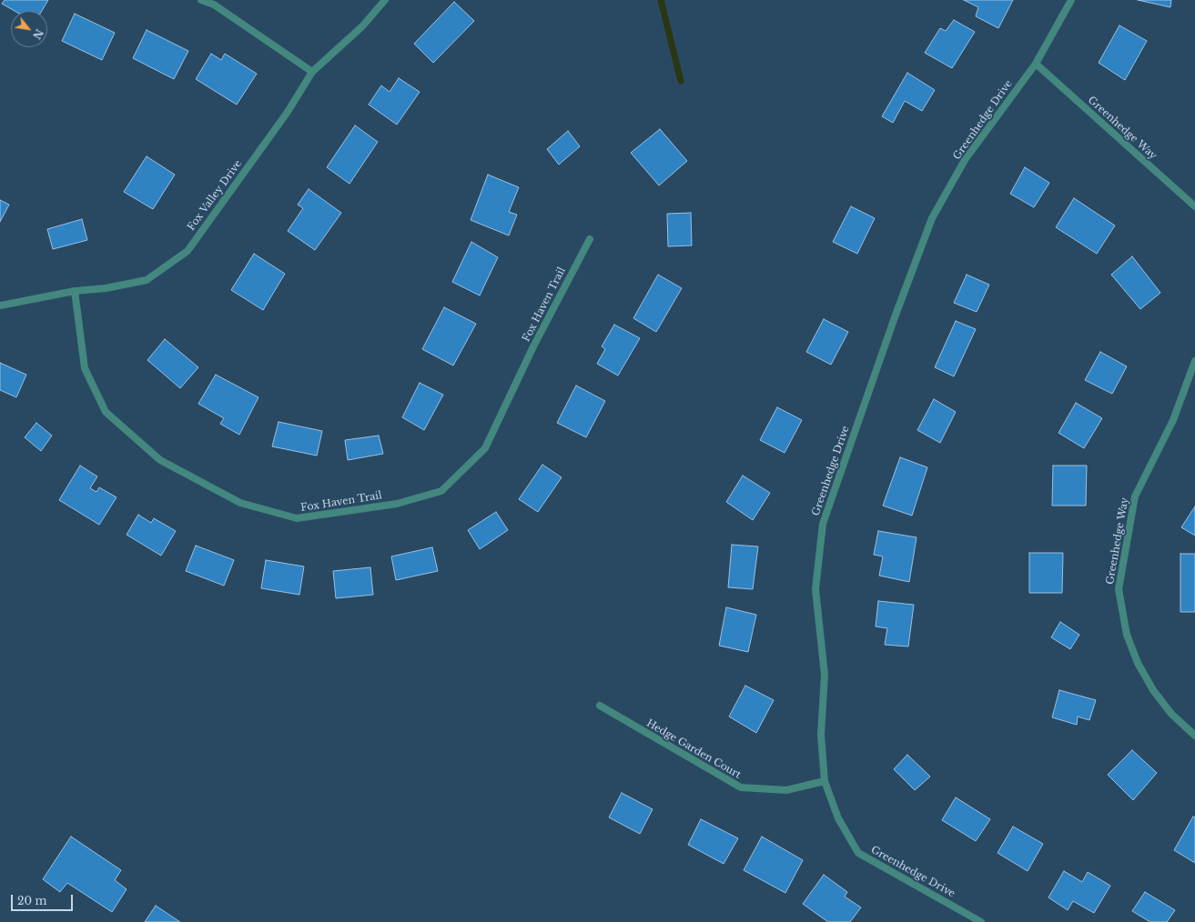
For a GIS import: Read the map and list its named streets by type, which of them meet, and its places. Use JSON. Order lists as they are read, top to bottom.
{
  "streets": {
    "street": [
      "Greenhedge Drive",
      "Greenhedge Way",
      "Fox Valley Drive",
      "Fox Haven Trail",
      "Hedge Garden Court"
    ]
  },
  "crossings": [
    ["Greenhedge Drive", "Greenhedge Way"],
    ["Greenhedge Drive", "Hedge Garden Court"],
    ["Fox Valley Drive", "Fox Haven Trail"]
  ],
  "scale_bar": "20 m",
  "north": "bottom right"
}
